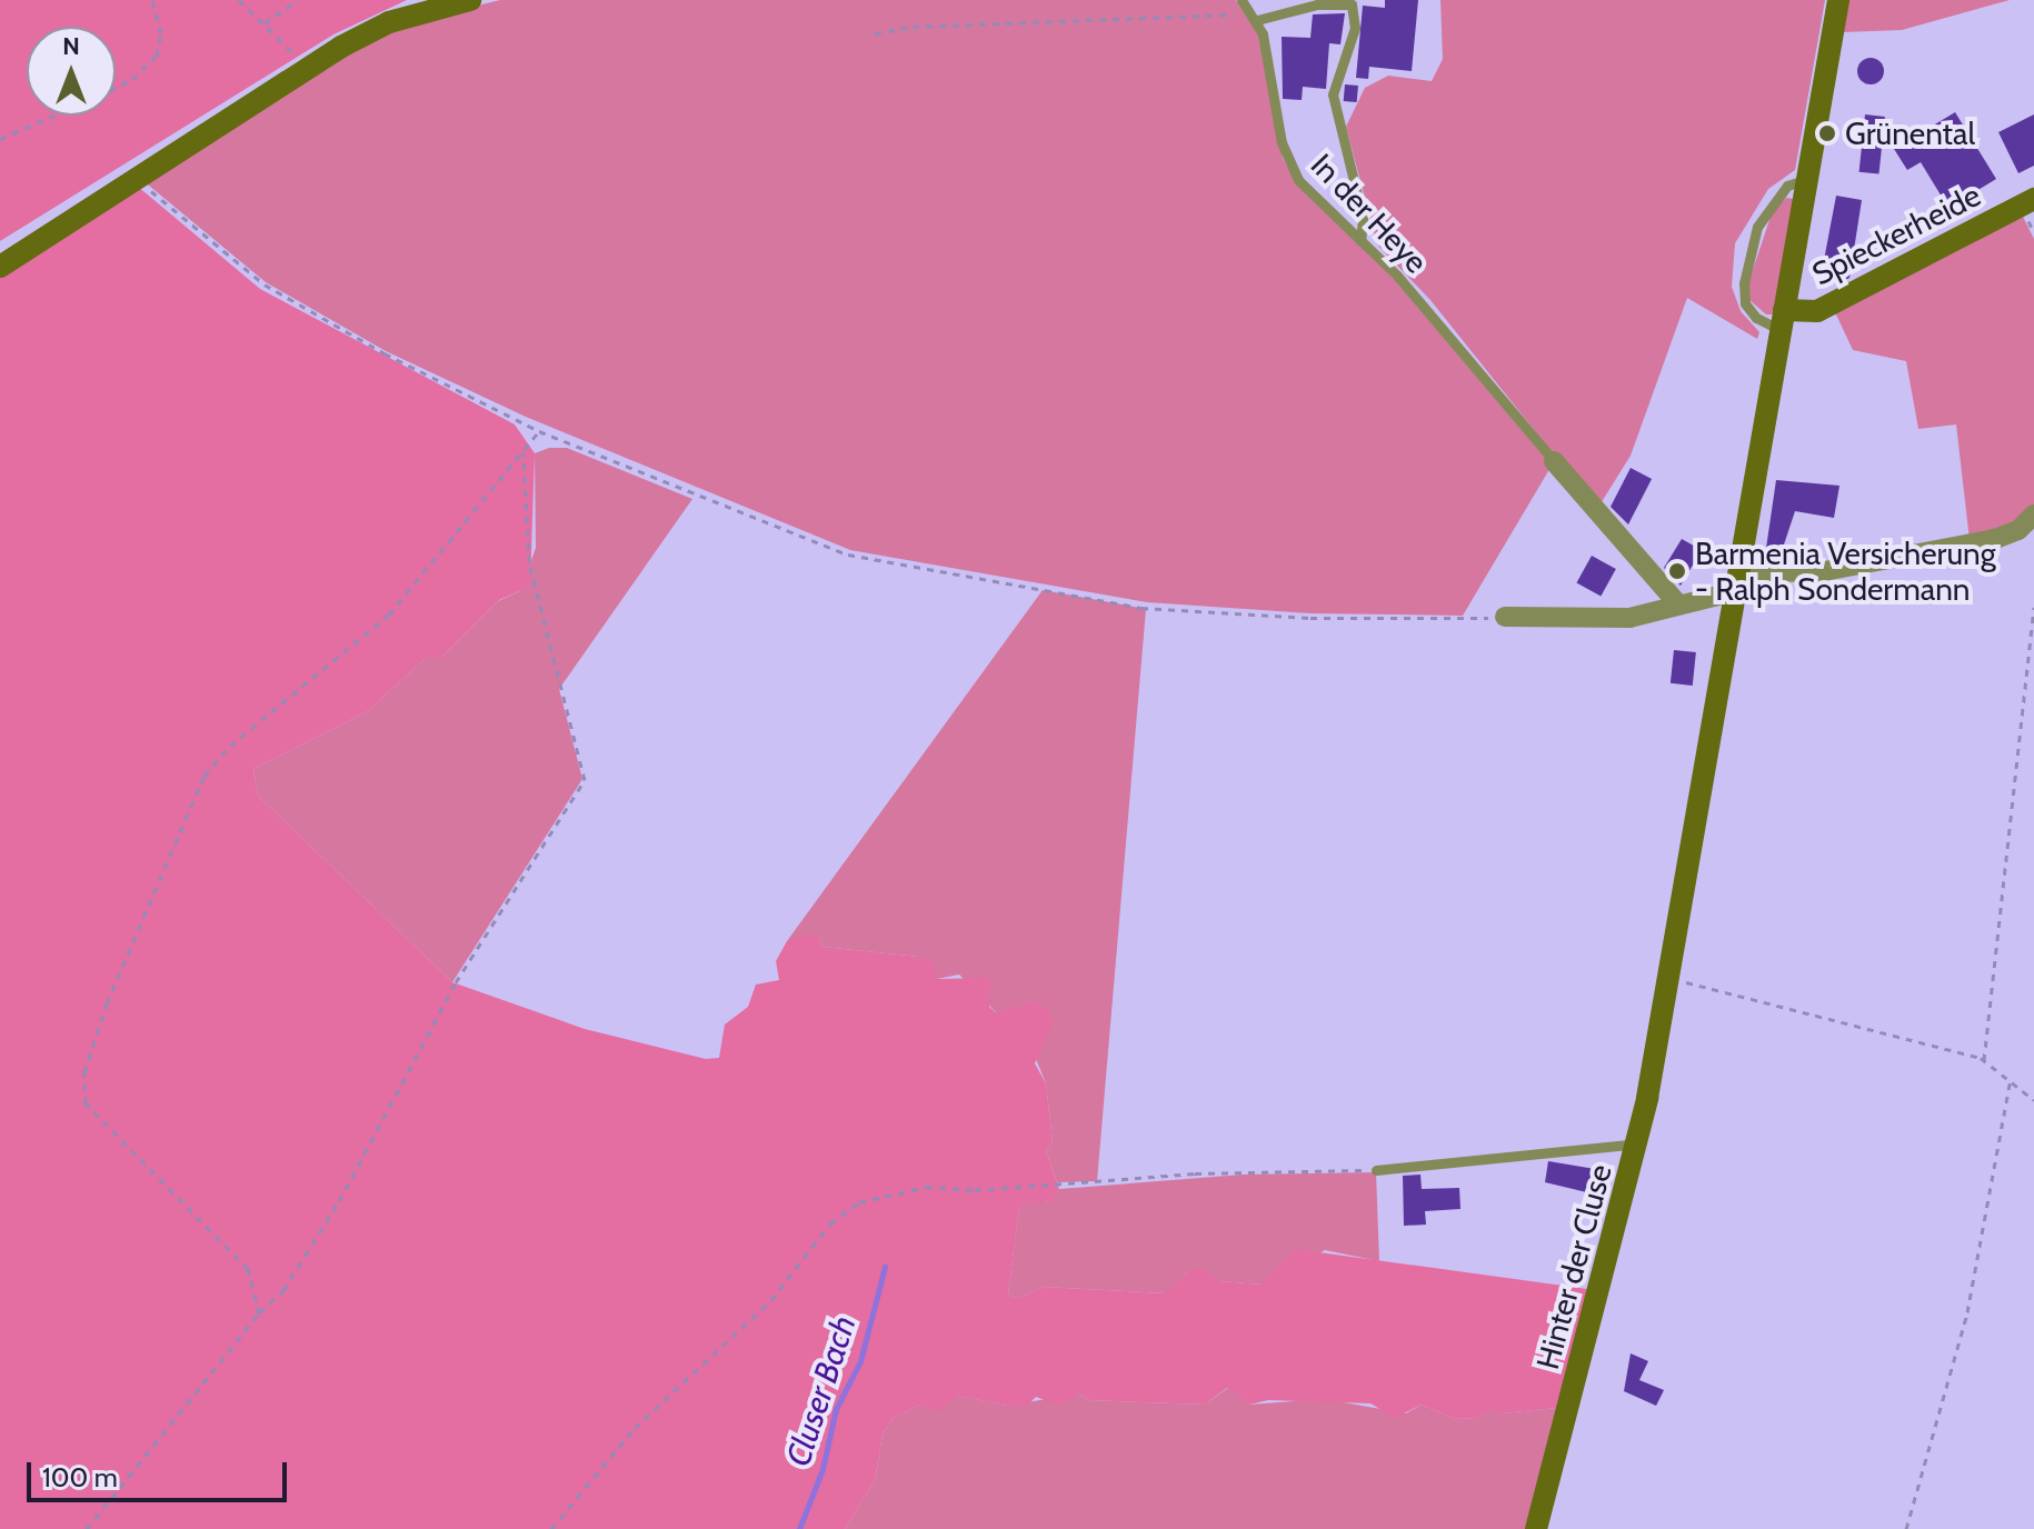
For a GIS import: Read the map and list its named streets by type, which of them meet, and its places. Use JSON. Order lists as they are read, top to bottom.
{
  "streets": {
    "main road": ["Spieckerheide", "Hinter der Cluse"],
    "lane": ["In der Heye"]
  },
  "water": ["Cluser Bach"],
  "places": ["Grünental", "Barmenia Versicherung - Ralph Sondermann"],
  "scale_bar": "100 m",
  "north": "top"
}
